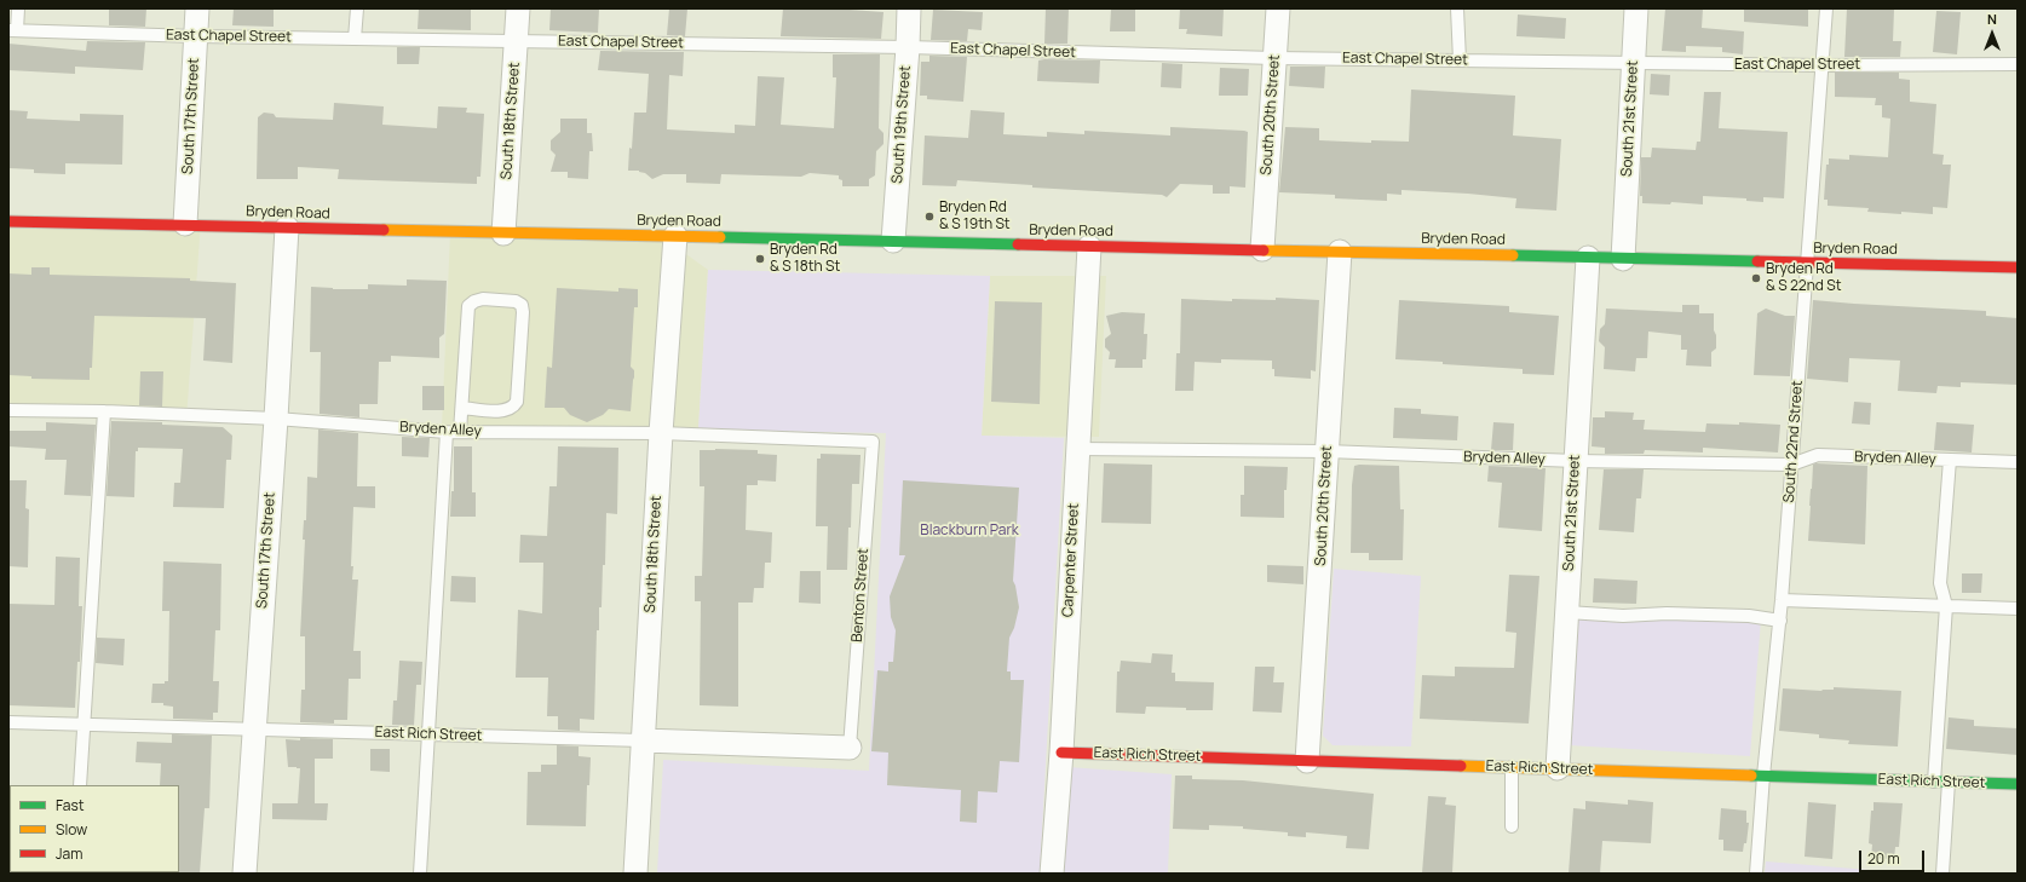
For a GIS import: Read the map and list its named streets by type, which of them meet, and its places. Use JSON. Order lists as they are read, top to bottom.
{
  "streets": {
    "street": [
      "South 20th Street",
      "South 17th Street",
      "South 21st Street",
      "South 18th Street",
      "South 19th Street",
      "Bryden Road",
      "Carpenter Street",
      "East Rich Street"
    ],
    "lane": [
      "East Chapel Street",
      "Bryden Alley",
      "South 22nd Street",
      "Benton Street"
    ]
  },
  "crossings": [
    ["East Chapel Street", "South 20th Street"],
    ["East Chapel Street", "South 17th Street"],
    ["East Chapel Street", "South 21st Street"],
    ["East Chapel Street", "South 18th Street"],
    ["East Chapel Street", "South 19th Street"],
    ["East Chapel Street", "South 22nd Street"],
    ["South 20th Street", "Bryden Road"],
    ["South 20th Street", "Bryden Alley"],
    ["South 20th Street", "East Rich Street"],
    ["South 17th Street", "Bryden Road"],
    ["South 17th Street", "Bryden Alley"],
    ["South 17th Street", "East Rich Street"],
    ["South 21st Street", "Bryden Road"],
    ["South 21st Street", "Bryden Alley"],
    ["South 21st Street", "East Rich Street"],
    ["South 18th Street", "Bryden Road"],
    ["South 18th Street", "Bryden Alley"],
    ["South 18th Street", "East Rich Street"],
    ["South 19th Street", "Bryden Road"],
    ["Bryden Road", "South 22nd Street"],
    ["Bryden Road", "Carpenter Street"],
    ["Bryden Alley", "South 22nd Street"],
    ["Bryden Alley", "Carpenter Street"],
    ["Bryden Alley", "Benton Street"],
    ["South 22nd Street", "East Rich Street"],
    ["Carpenter Street", "East Rich Street"],
    ["Benton Street", "East Rich Street"]
  ],
  "parks": ["Blackburn Park"],
  "places": ["Bryden Rd & S 19th St", "Bryden Rd & S 18th St", "Bryden Rd & S 22nd St"],
  "legend": ["Fast", "Slow", "Jam"],
  "scale_bar": "20 m",
  "north": "top"
}
